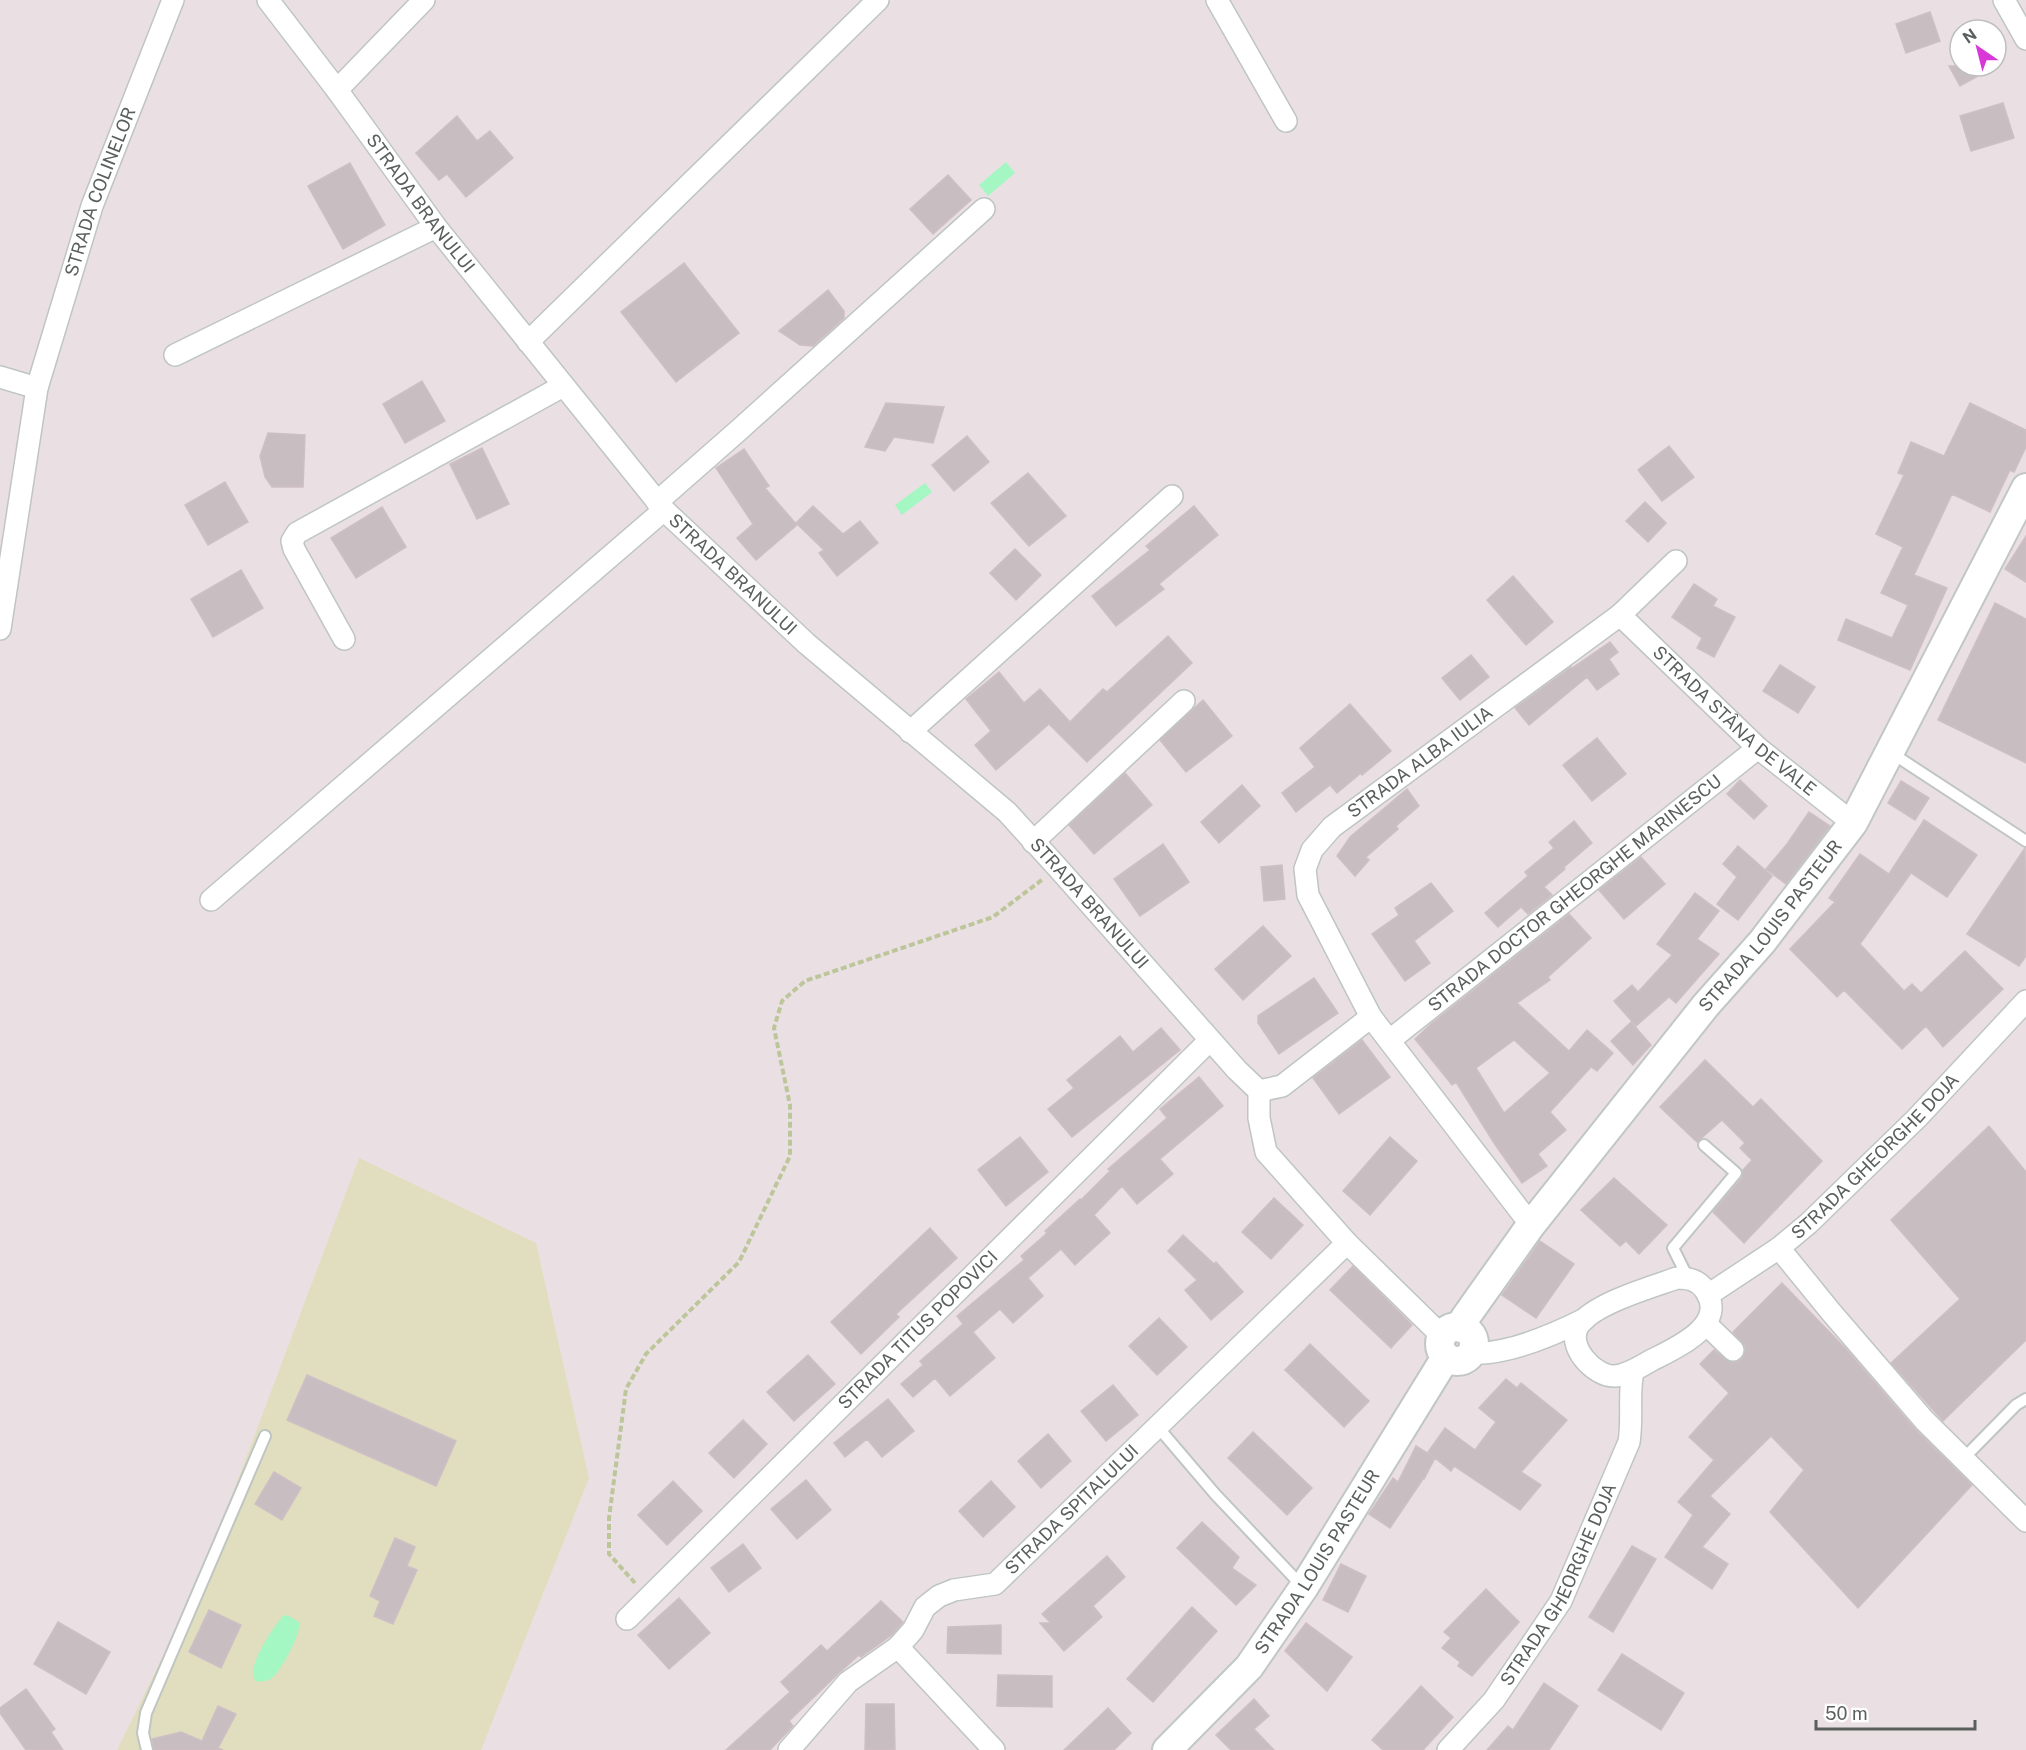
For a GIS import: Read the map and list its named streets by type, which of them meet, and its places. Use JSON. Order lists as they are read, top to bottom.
{
  "streets": {
    "main road": ["STRADA LOUIS PASTEUR"],
    "street": [
      "STRADA COLINELOR",
      "STRADA BRANULUI",
      "STRADA STÂNA DE VALE",
      "STRADA ALBA IULIA",
      "STRADA DOCTOR GHEORGHE MARINESCU",
      "STRADA GHEORGHE DOJA",
      "STRADA TITUS POPOVICI",
      "STRADA SPITALULUI"
    ]
  },
  "crossings": [
    ["STRADA BRANULUI", "STRADA TITUS POPOVICI"],
    ["STRADA STÂNA DE VALE", "STRADA ALBA IULIA"],
    ["STRADA STÂNA DE VALE", "STRADA DOCTOR GHEORGHE MARINESCU"],
    ["STRADA STÂNA DE VALE", "STRADA LOUIS PASTEUR"]
  ],
  "scale_bar": "50 m",
  "north": "top left"
}
